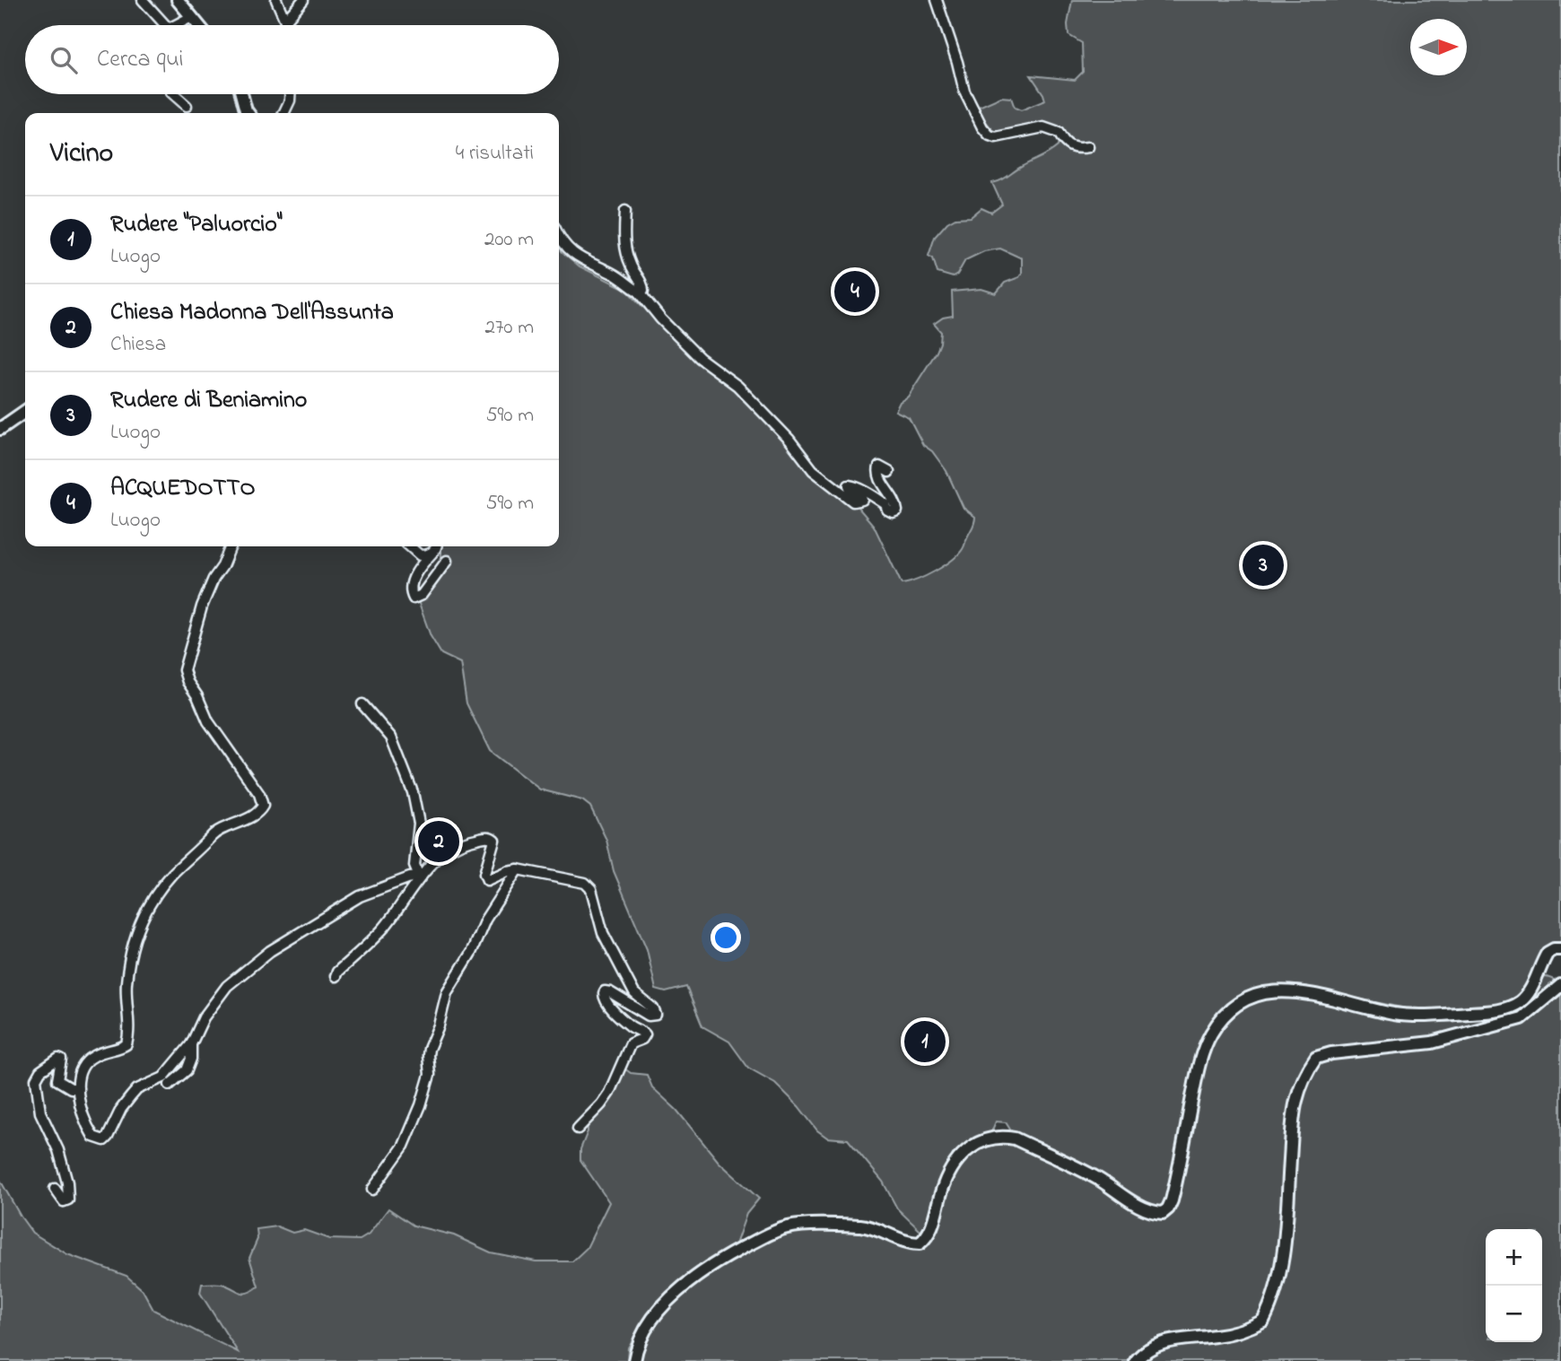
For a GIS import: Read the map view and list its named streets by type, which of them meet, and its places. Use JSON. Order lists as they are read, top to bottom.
{
  "north": "right",
  "page": {
    "search": "Cerca qui",
    "heading": ["Vicino", "4 risultati"],
    "list": [
      {
        "mark": "1",
        "name": "Rudere \"Paluorcio\"",
        "note": "Luogo",
        "value": "200 m"
      },
      {
        "mark": "2",
        "name": "Chiesa Madonna Dell'Assunta",
        "note": "Chiesa",
        "value": "270 m"
      },
      {
        "mark": "3",
        "name": "Rudere di Beniamino",
        "note": "Luogo",
        "value": "590 m"
      },
      {
        "mark": "4",
        "name": "ACQUEDOTTO",
        "note": "Luogo",
        "value": "590 m"
      }
    ],
    "pins": [
      "4",
      "3",
      "2",
      "1"
    ],
    "map_buttons": ["+", "−"]
  }
}
